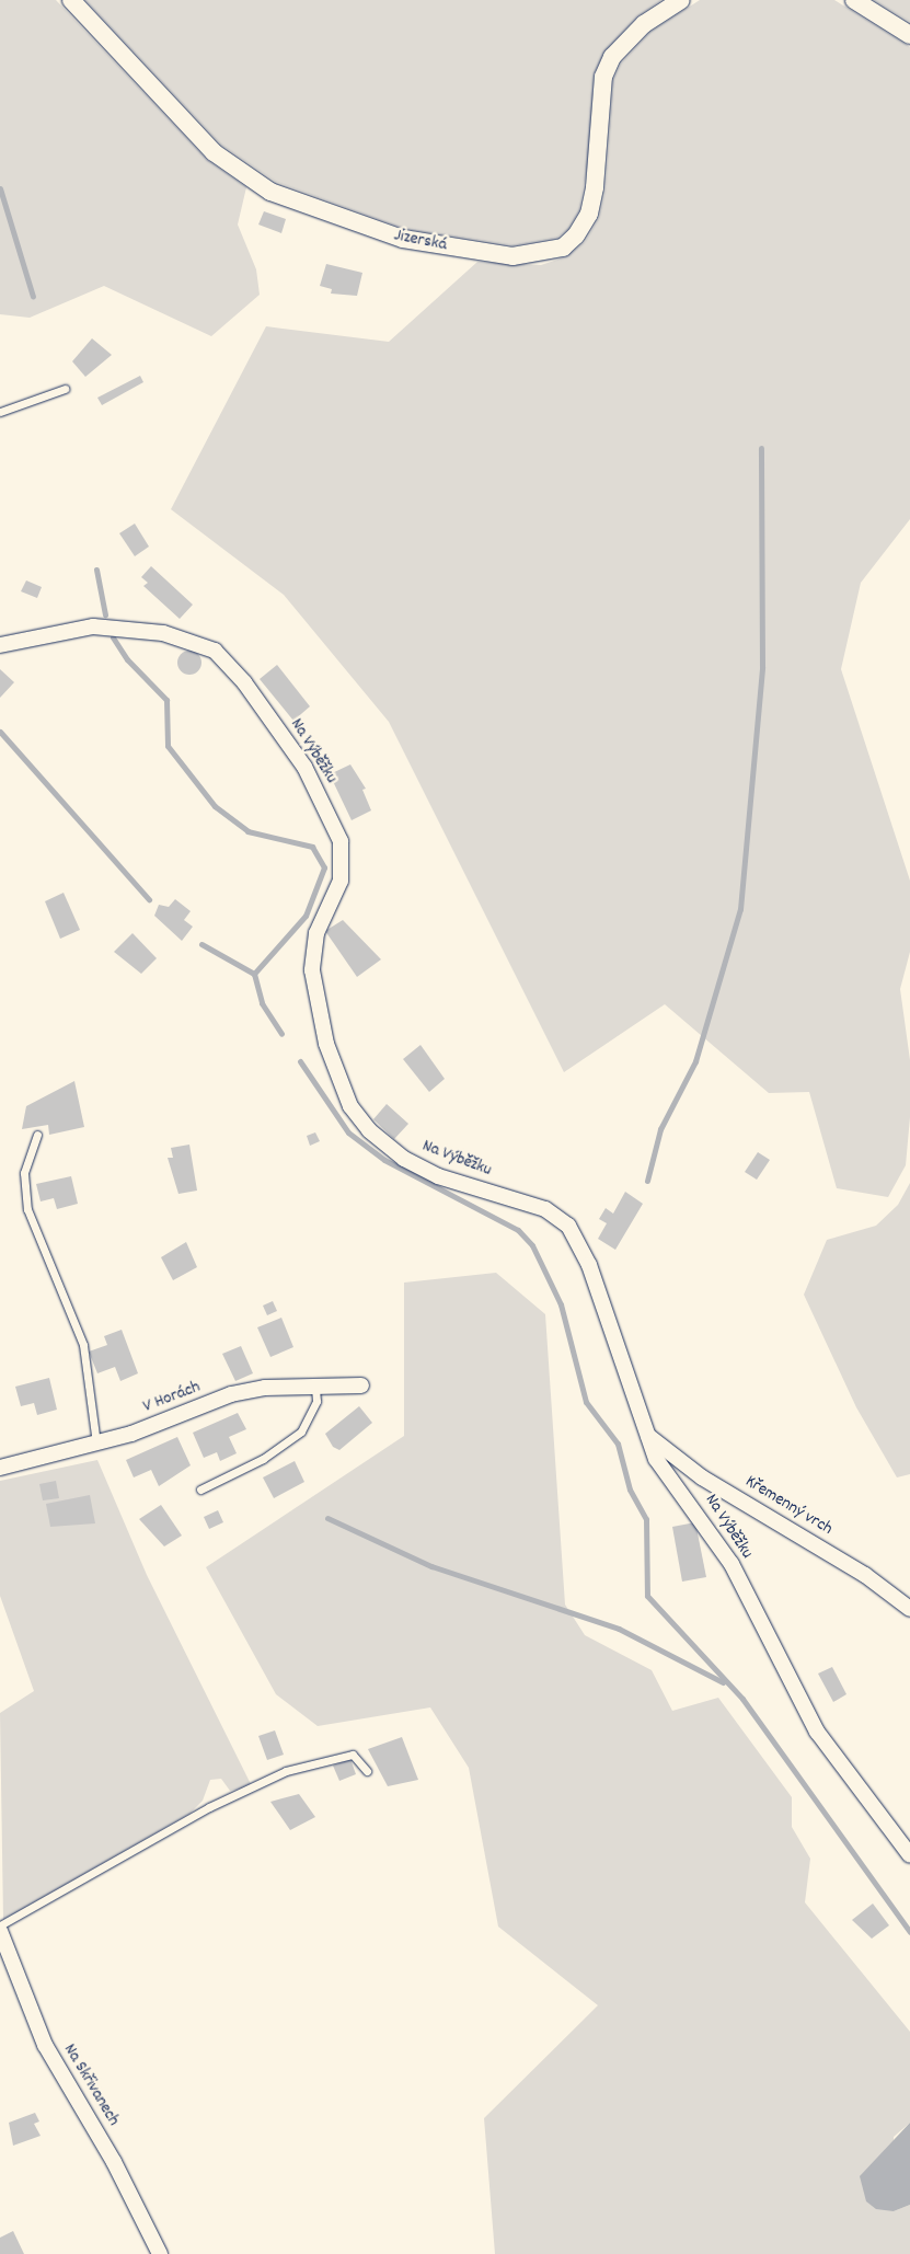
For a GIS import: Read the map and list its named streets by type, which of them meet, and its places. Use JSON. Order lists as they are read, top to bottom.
{
  "streets": {
    "street": [
      "Jizerská",
      "Na Výběžku",
      "V Horách",
      "Křemenný vrch",
      "Na Skřivanech"
    ]
  },
  "crossings": [
    ["Na Výběžku", "Křemenný vrch"]
  ]
}
